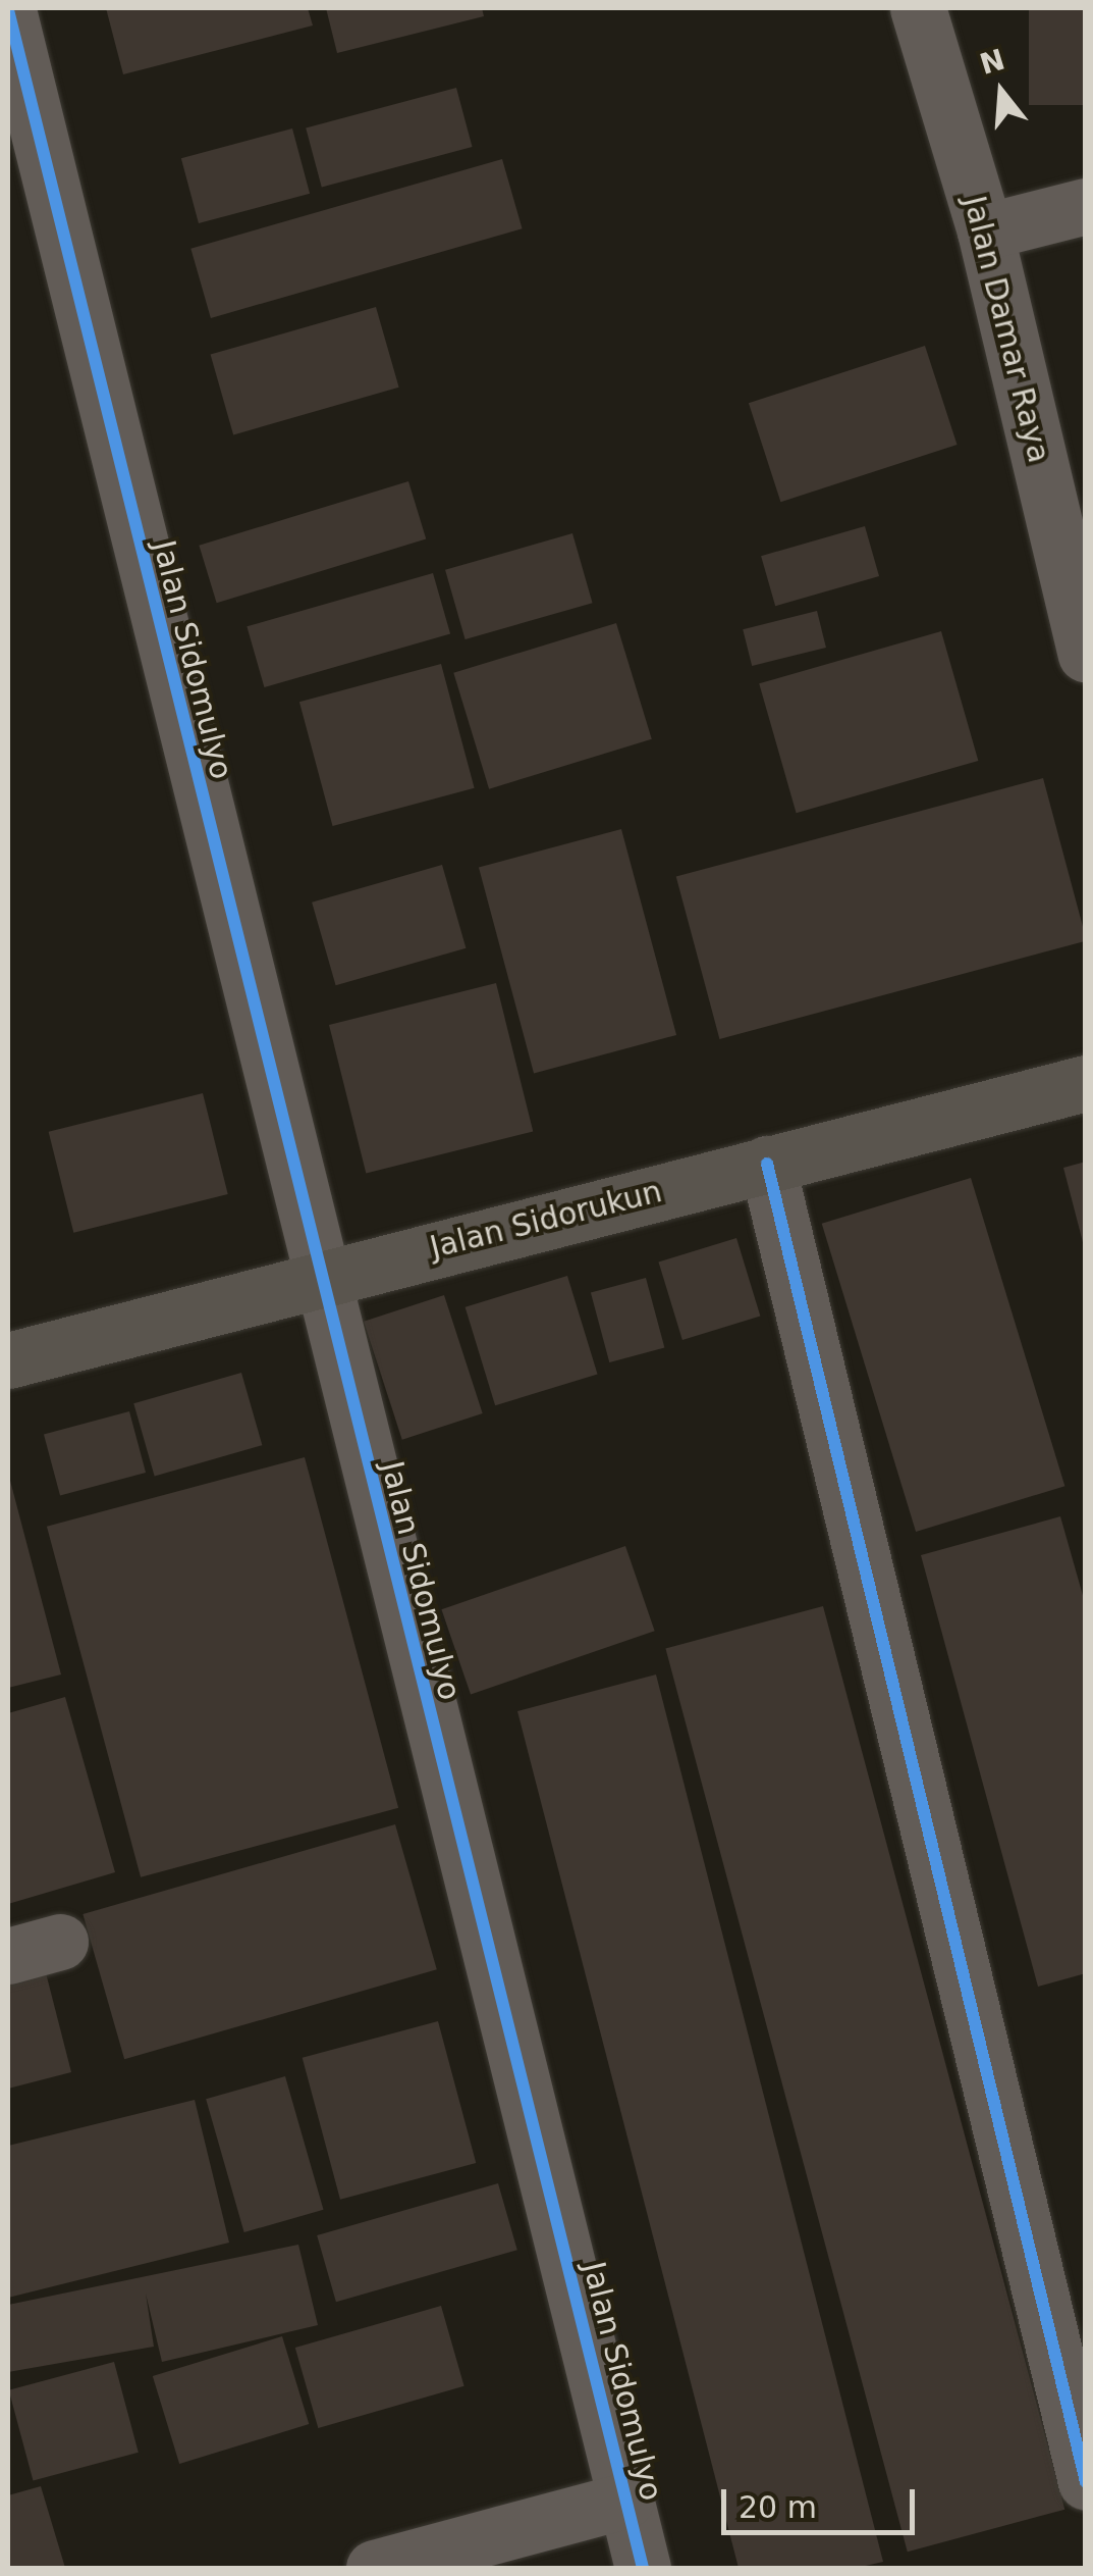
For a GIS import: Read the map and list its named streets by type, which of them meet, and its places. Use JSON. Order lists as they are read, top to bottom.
{
  "streets": {
    "street": ["Jalan Damar Raya", "Jalan Sidomulyo", "Jalan Sidorukun"]
  },
  "crossings": [
    ["Jalan Sidomulyo", "Jalan Sidorukun"]
  ],
  "scale_bar": "20 m",
  "north": "top"
}
